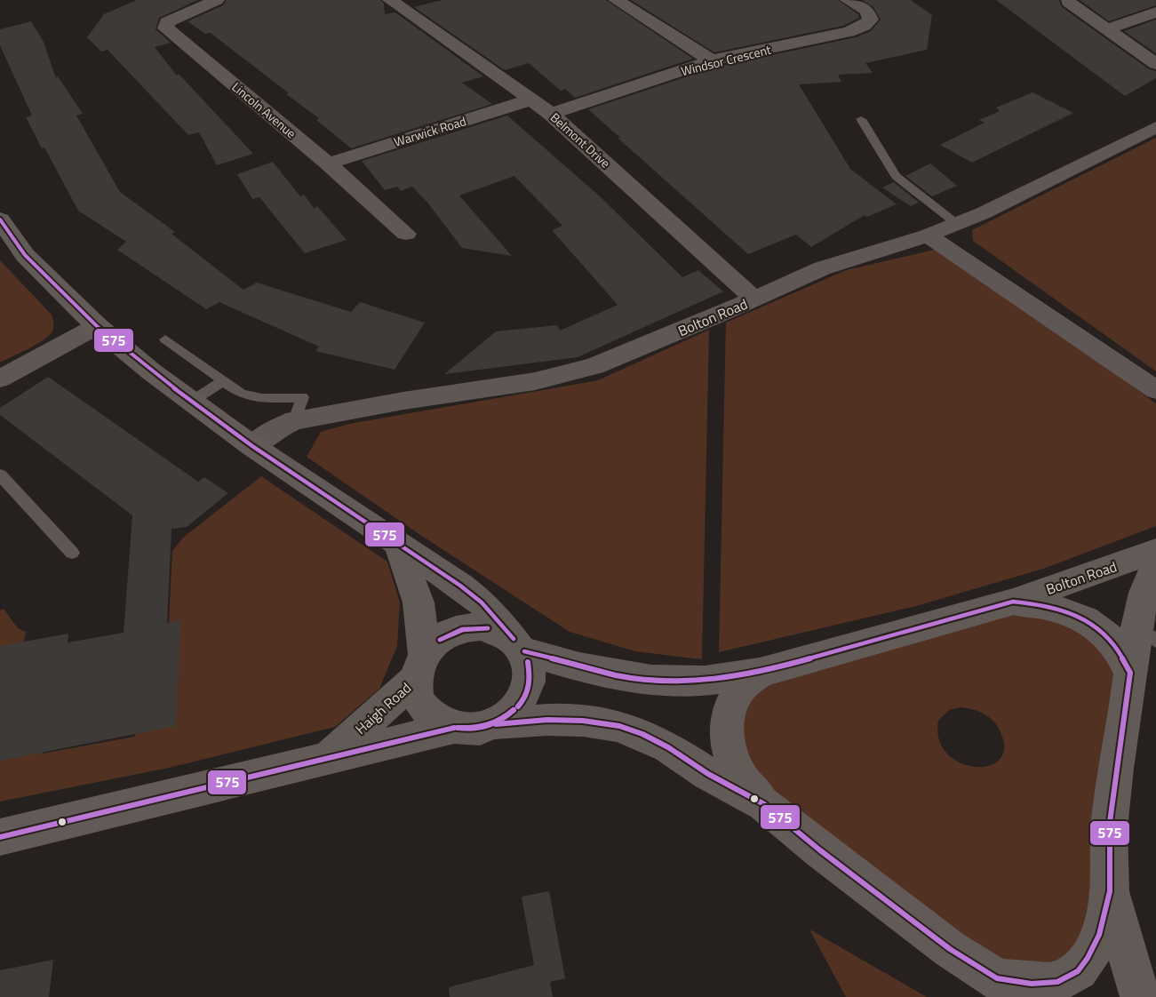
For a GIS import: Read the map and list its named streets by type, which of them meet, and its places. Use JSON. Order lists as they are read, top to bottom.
{
  "streets": {
    "main road": ["Bolton Road", "Haigh Road"],
    "street": [
      "Windsor Crescent",
      "Lincoln Avenue",
      "Warwick Road",
      "Belmont Drive"
    ]
  },
  "crossings": [
    ["Windsor Crescent", "Belmont Drive"],
    ["Lincoln Avenue", "Warwick Road"],
    ["Warwick Road", "Belmont Drive"],
    ["Belmont Drive", "Bolton Road"],
    ["Bolton Road", "Haigh Road"]
  ],
  "lines": ["transit line 575"]
}
